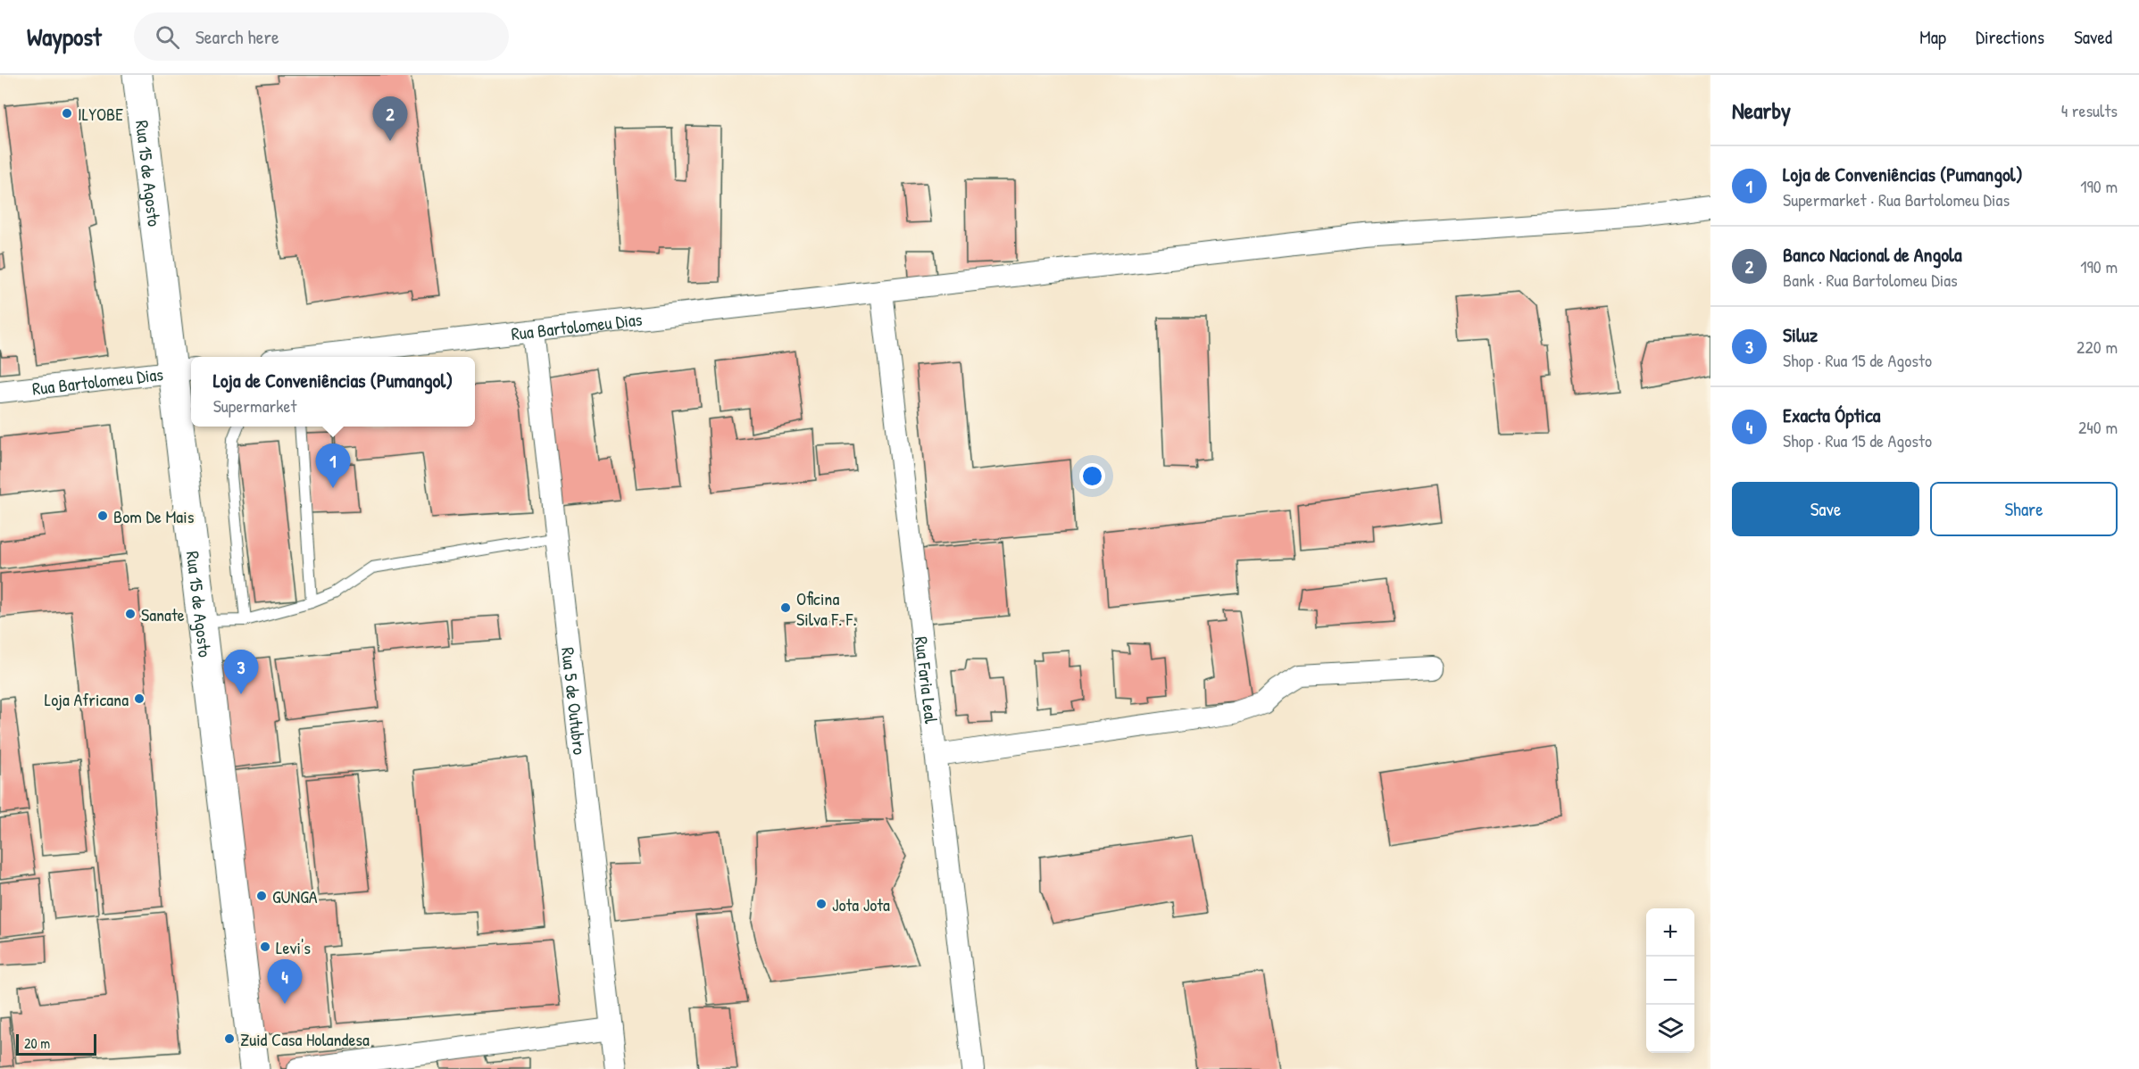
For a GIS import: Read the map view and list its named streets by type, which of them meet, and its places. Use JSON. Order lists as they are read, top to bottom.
{
  "streets": {
    "main road": ["Rua 15 de Agosto"],
    "street": ["Rua Bartolomeu Dias", "Rua Faria Leal", "Rua 5 de Outubro"]
  },
  "crossings": [
    ["Rua 15 de Agosto", "Rua Bartolomeu Dias"],
    ["Rua Bartolomeu Dias", "Rua Faria Leal"],
    ["Rua Bartolomeu Dias", "Rua 5 de Outubro"]
  ],
  "places": [
    "ILYOBE",
    "Bom De Mais",
    "Oficina Silva F. F.",
    "Sanate",
    "Loja Africana",
    "GUNGA",
    "Jota Jota",
    "Levi's",
    "Zuid Casa Holandesa"
  ],
  "scale_bar": "20 m",
  "page": {
    "header": "Waypost",
    "search": "Search here",
    "nav": ["Map", "Directions", "Saved"],
    "heading": ["Nearby", "4 results"],
    "pins": [
      "2",
      "1",
      "3",
      "4"
    ],
    "list": [
      {
        "mark": "1",
        "name": "Loja de Conveniências (Pumangol)",
        "note": "Supermarket · Rua Bartolomeu Dias",
        "value": "190 m"
      },
      {
        "mark": "2",
        "name": "Banco Nacional de Angola",
        "note": "Bank · Rua Bartolomeu Dias",
        "value": "190 m"
      },
      {
        "mark": "3",
        "name": "Siluz",
        "note": "Shop · Rua 15 de Agosto",
        "value": "220 m"
      },
      {
        "mark": "4",
        "name": "Exacta Óptica",
        "note": "Shop · Rua 15 de Agosto",
        "value": "240 m"
      }
    ],
    "popup": ["Loja de Conveniências (Pumangol)", "Supermarket"],
    "buttons": ["Save", "Share"],
    "map_buttons": ["+", "−"],
    "scale": "20 m"
  }
}
